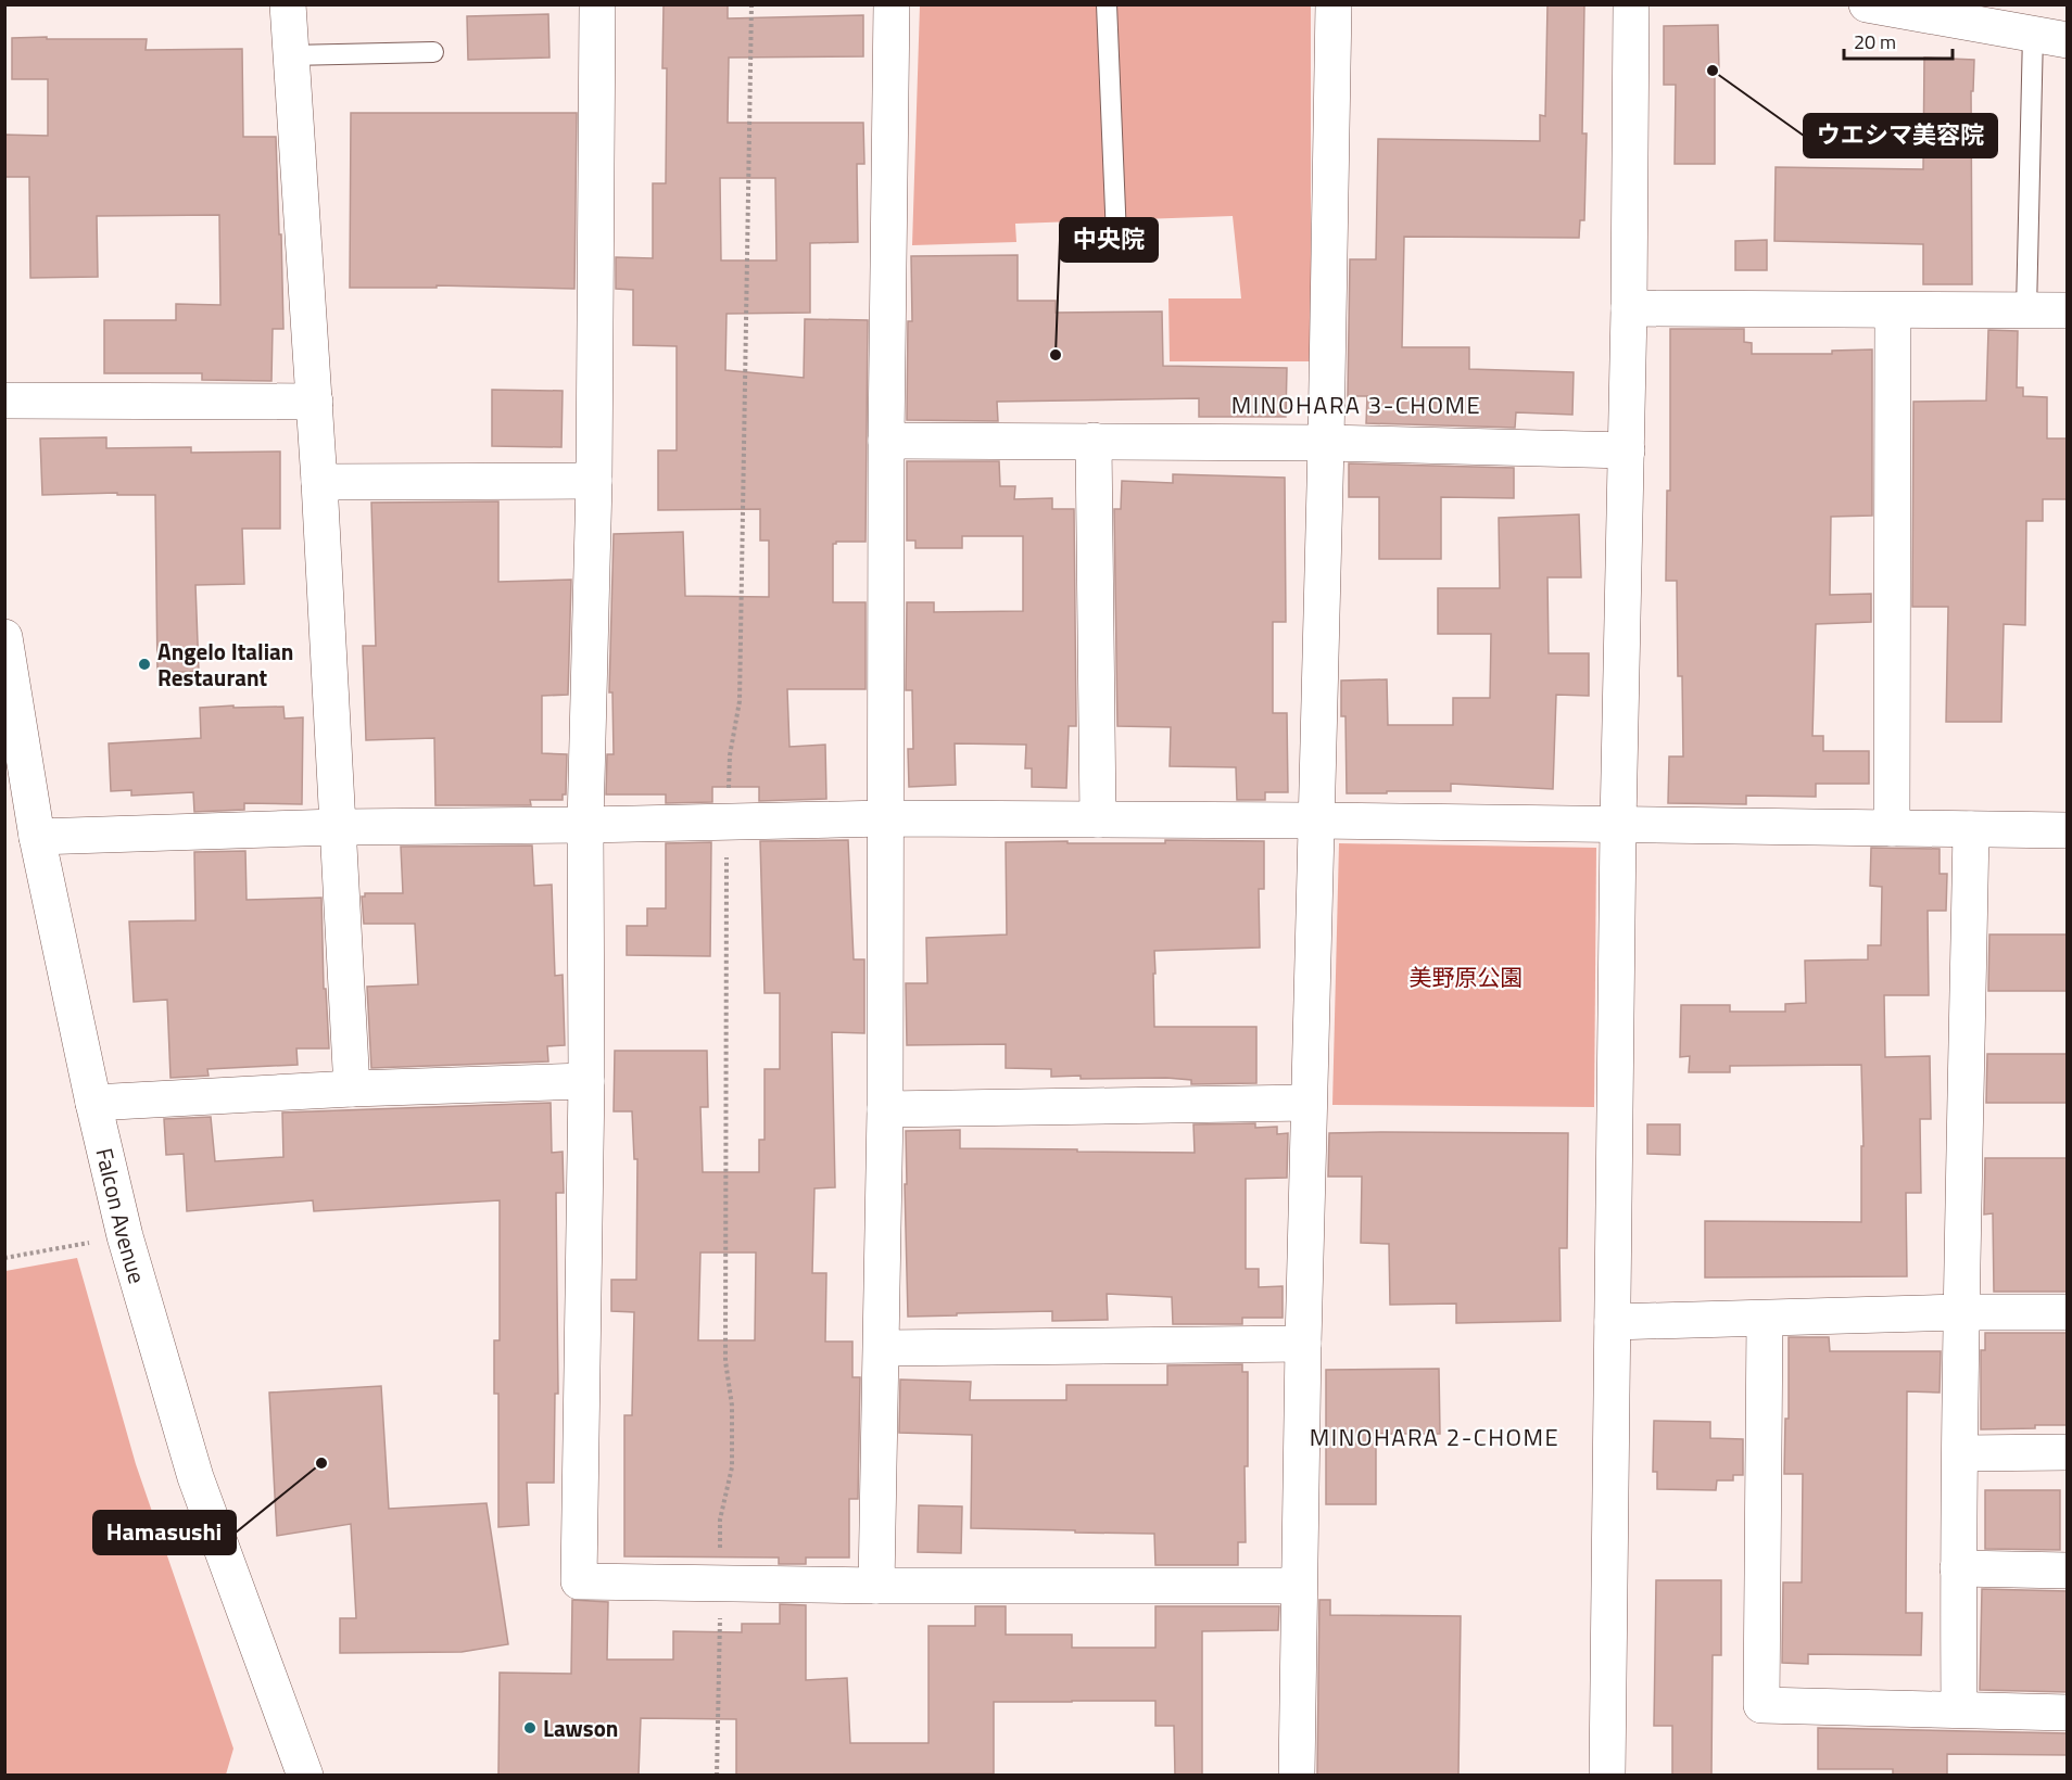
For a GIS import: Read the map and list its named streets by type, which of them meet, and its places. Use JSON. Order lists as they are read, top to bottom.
{
  "streets": {
    "street": ["Falcon Avenue"]
  },
  "districts": ["MINOHARA 3-CHOME", "MINOHARA 2-CHOME"],
  "parks": ["美野原公園"],
  "places": [
    "ウエシマ美容院",
    "中央院",
    "Angelo Italian Restaurant",
    "Hamasushi",
    "Lawson"
  ],
  "scale_bar": "20 m"
}
